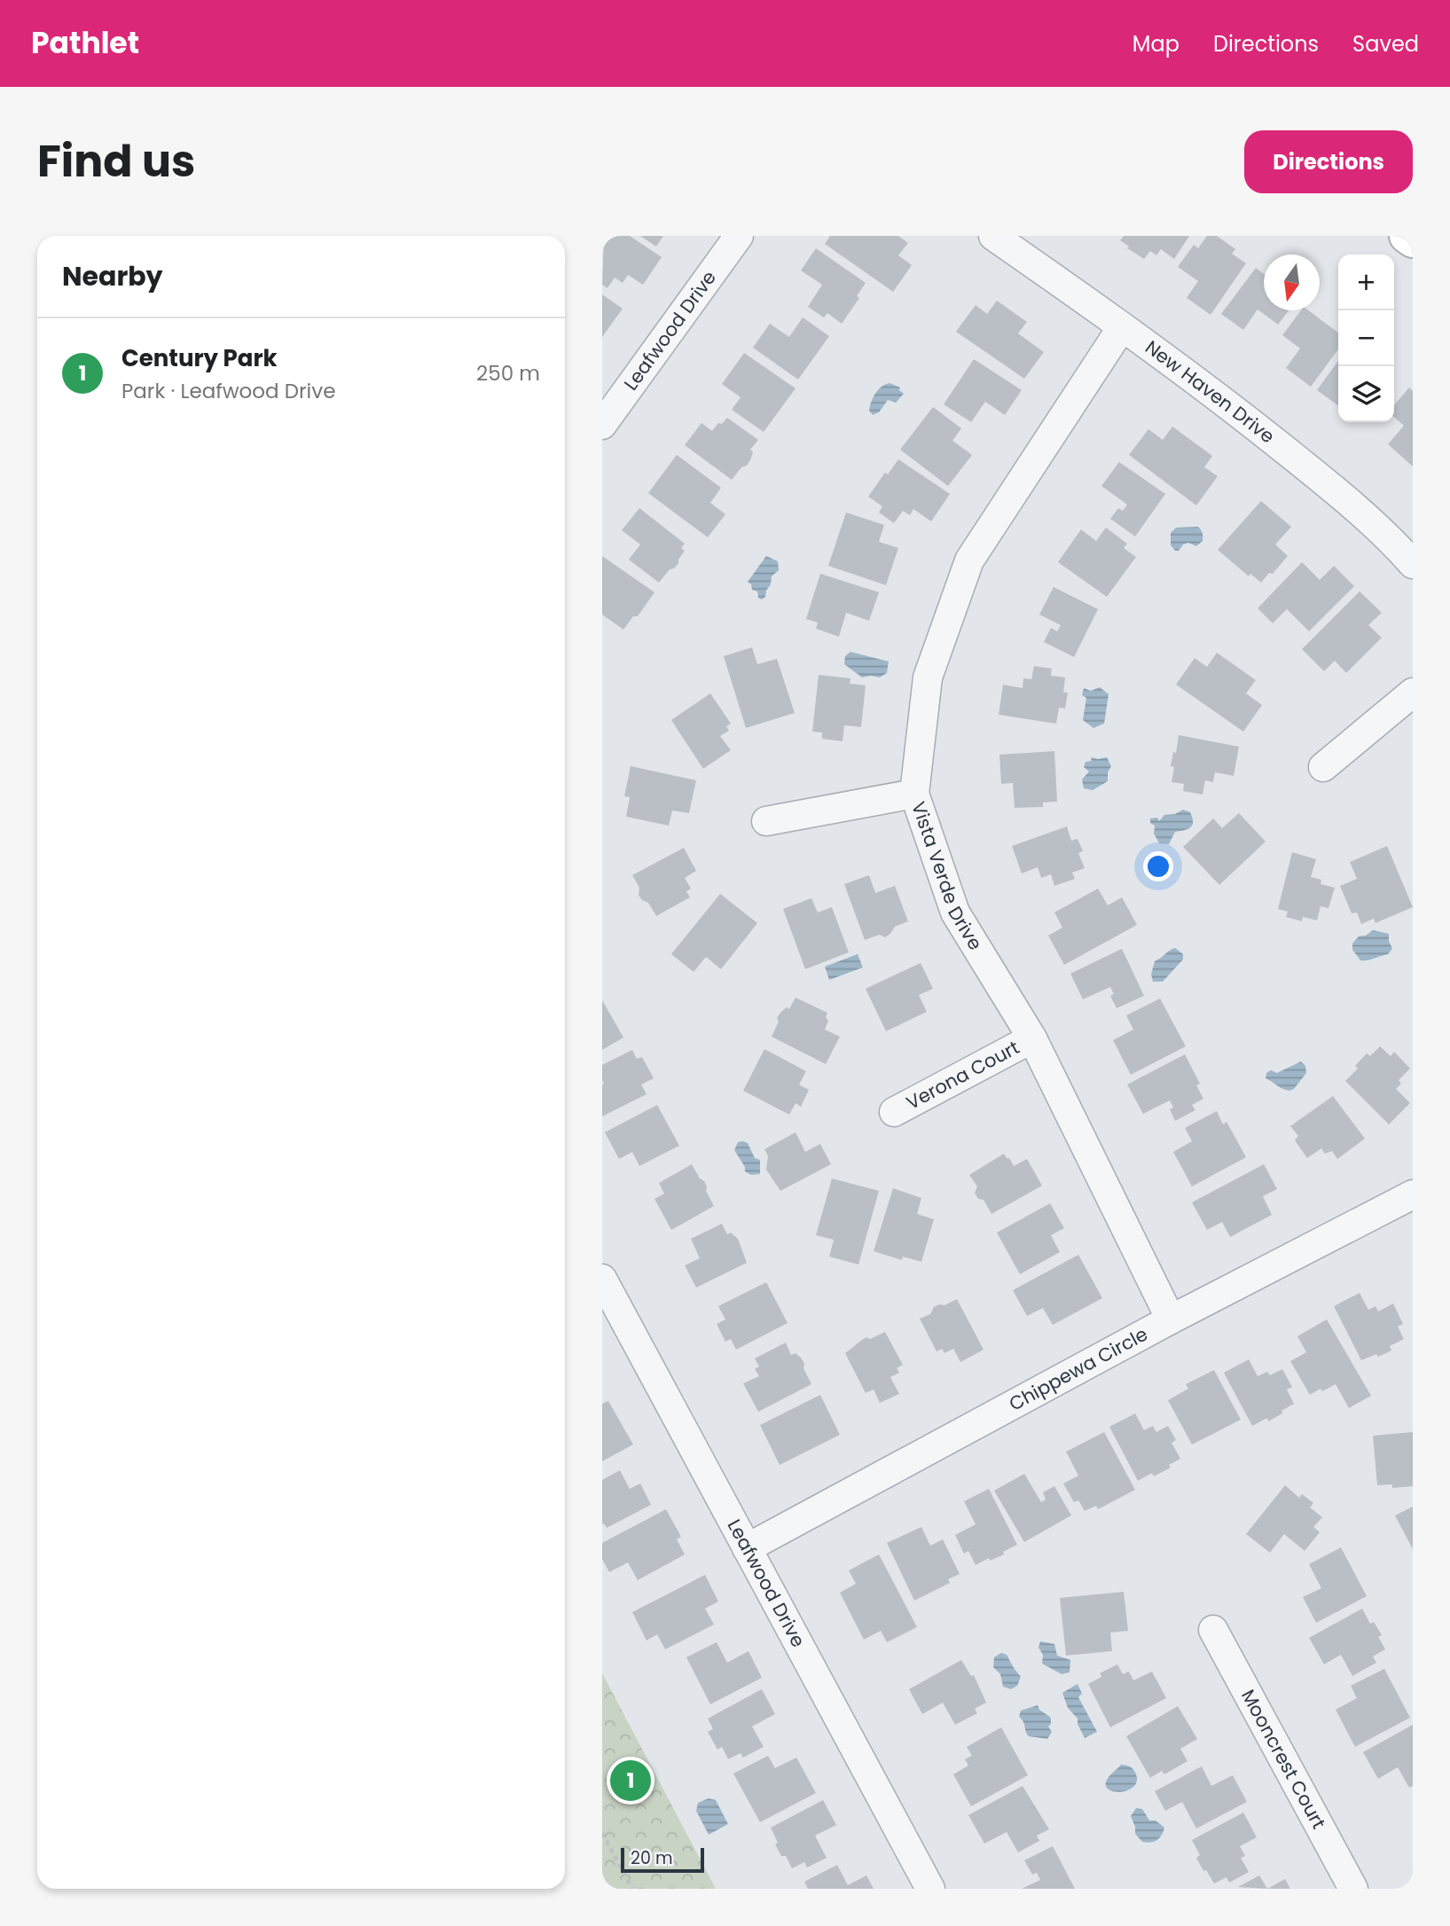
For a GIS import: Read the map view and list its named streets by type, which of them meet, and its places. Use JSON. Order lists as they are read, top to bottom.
{
  "streets": {
    "street": [
      "Leafwood Drive",
      "New Haven Drive",
      "Vista Verde Drive",
      "Verona Court",
      "Chippewa Circle",
      "Mooncrest Court"
    ]
  },
  "crossings": [
    ["Leafwood Drive", "Chippewa Circle"],
    ["New Haven Drive", "Vista Verde Drive"],
    ["Vista Verde Drive", "Verona Court"],
    ["Vista Verde Drive", "Chippewa Circle"]
  ],
  "scale_bar": "20 m",
  "north": "bottom",
  "page": {
    "header": "Pathlet",
    "nav": ["Map", "Directions", "Saved"],
    "title": "Find us",
    "buttons": "Directions",
    "heading": "Nearby",
    "map_buttons": ["+", "−"],
    "list": [
      {
        "mark": "1",
        "name": "Century Park",
        "note": "Park · Leafwood Drive",
        "value": "250 m"
      }
    ],
    "pins": "1",
    "scale": "20 m"
  }
}
